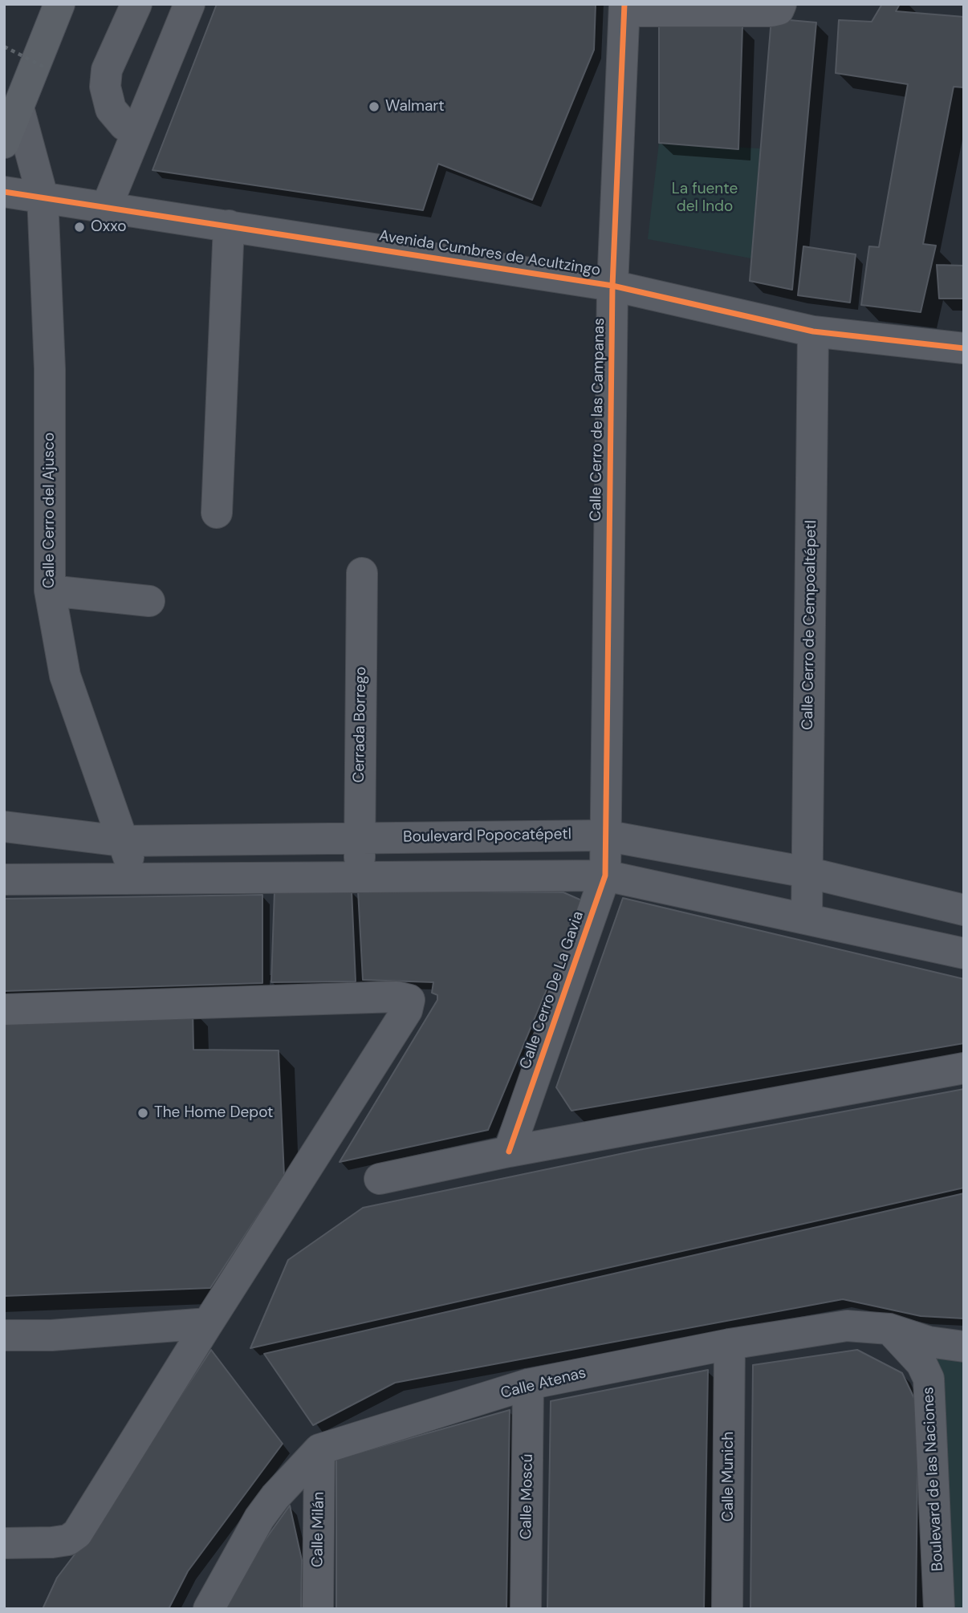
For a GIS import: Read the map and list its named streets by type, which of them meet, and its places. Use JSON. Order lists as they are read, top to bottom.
{
  "streets": {
    "street": [
      "Avenida Cumbres de Acultzingo",
      "Calle Cerro de las Campanas",
      "Calle Cerro del Ajusco",
      "Calle Cerro de Cempoaltépetl",
      "Cerrada Borrego",
      "Boulevard Popocatépetl",
      "Calle Cerro De La Gavia",
      "Calle Atenas",
      "Calle Munich",
      "Boulevard de las Naciones",
      "Calle Moscú",
      "Calle Milán"
    ]
  },
  "crossings": [
    ["Avenida Cumbres de Acultzingo", "Calle Cerro de las Campanas"],
    ["Avenida Cumbres de Acultzingo", "Calle Cerro del Ajusco"],
    ["Avenida Cumbres de Acultzingo", "Calle Cerro de Cempoaltépetl"],
    ["Calle Cerro de las Campanas", "Boulevard Popocatépetl"],
    ["Calle Cerro de las Campanas", "Calle Cerro De La Gavia"],
    ["Calle Cerro del Ajusco", "Boulevard Popocatépetl"],
    ["Calle Cerro de Cempoaltépetl", "Boulevard Popocatépetl"],
    ["Cerrada Borrego", "Boulevard Popocatépetl"],
    ["Boulevard Popocatépetl", "Calle Cerro De La Gavia"],
    ["Calle Atenas", "Calle Munich"],
    ["Calle Atenas", "Boulevard de las Naciones"],
    ["Calle Atenas", "Calle Moscú"],
    ["Calle Atenas", "Calle Milán"]
  ],
  "parks": ["La fuente del Indo"],
  "places": ["Walmart", "Oxxo", "The Home Depot"]
}
